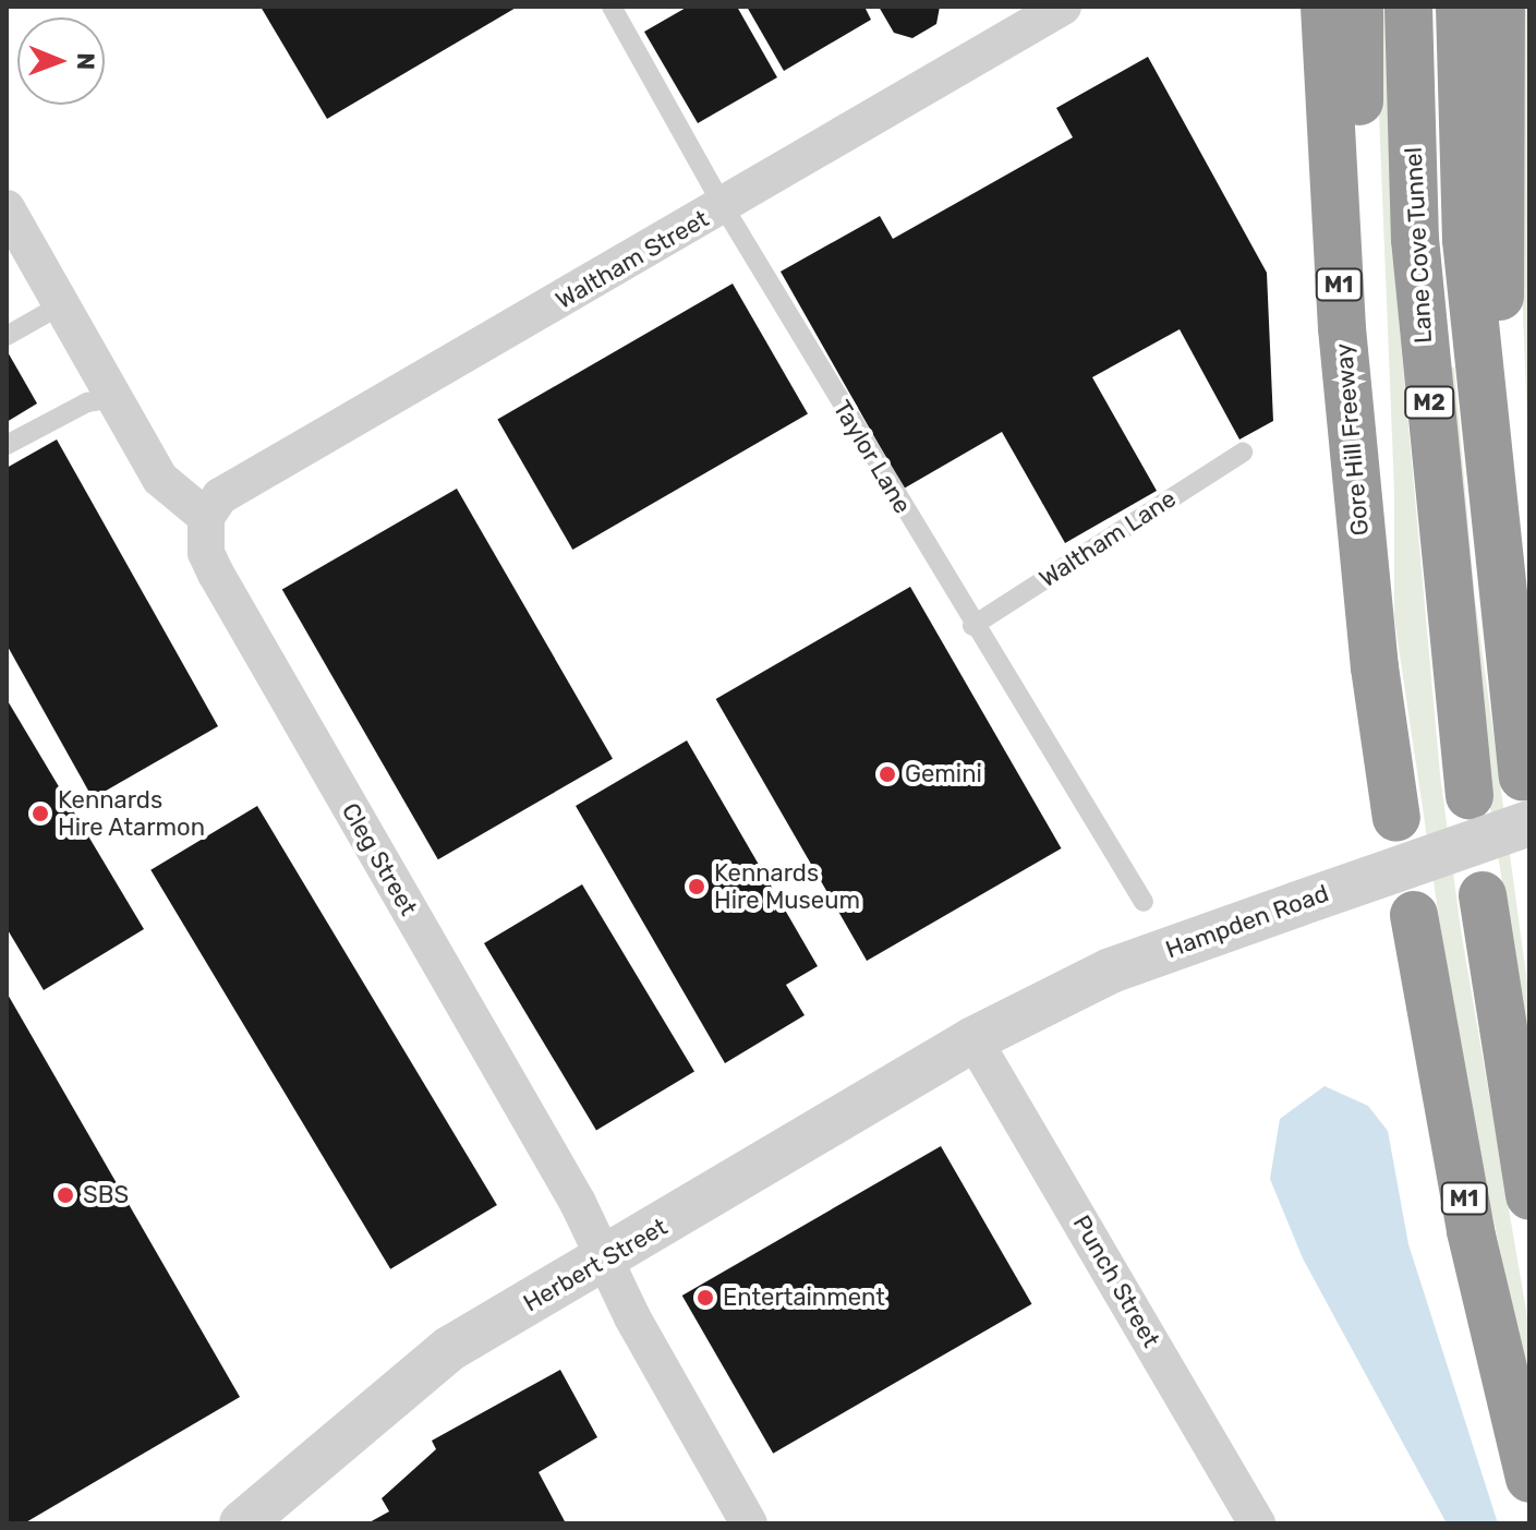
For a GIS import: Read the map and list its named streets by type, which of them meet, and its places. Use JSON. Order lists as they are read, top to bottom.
{
  "streets": {
    "highway": [
      "Lane Cove Tunnel",
      "M1",
      "M2",
      "Gore Hill Freeway"
    ],
    "street": [
      "Waltham Street",
      "Cleg Street",
      "Hampden Road",
      "Herbert Street",
      "Punch Street"
    ],
    "lane": ["Taylor Lane", "Waltham Lane"]
  },
  "crossings": [
    ["Lane Cove Tunnel", "M2"],
    ["Waltham Street", "Taylor Lane"],
    ["Waltham Street", "Cleg Street"],
    ["M2", "Hampden Road"],
    ["Taylor Lane", "Waltham Lane"],
    ["Cleg Street", "Herbert Street"],
    ["Hampden Road", "Herbert Street"],
    ["Hampden Road", "Punch Street"],
    ["Herbert Street", "Punch Street"]
  ],
  "places": [
    "Gemini",
    "Kennards Hire Atarmon",
    "Kennards Hire Museum",
    "SBS",
    "Entertainment"
  ],
  "north": "right"
}
